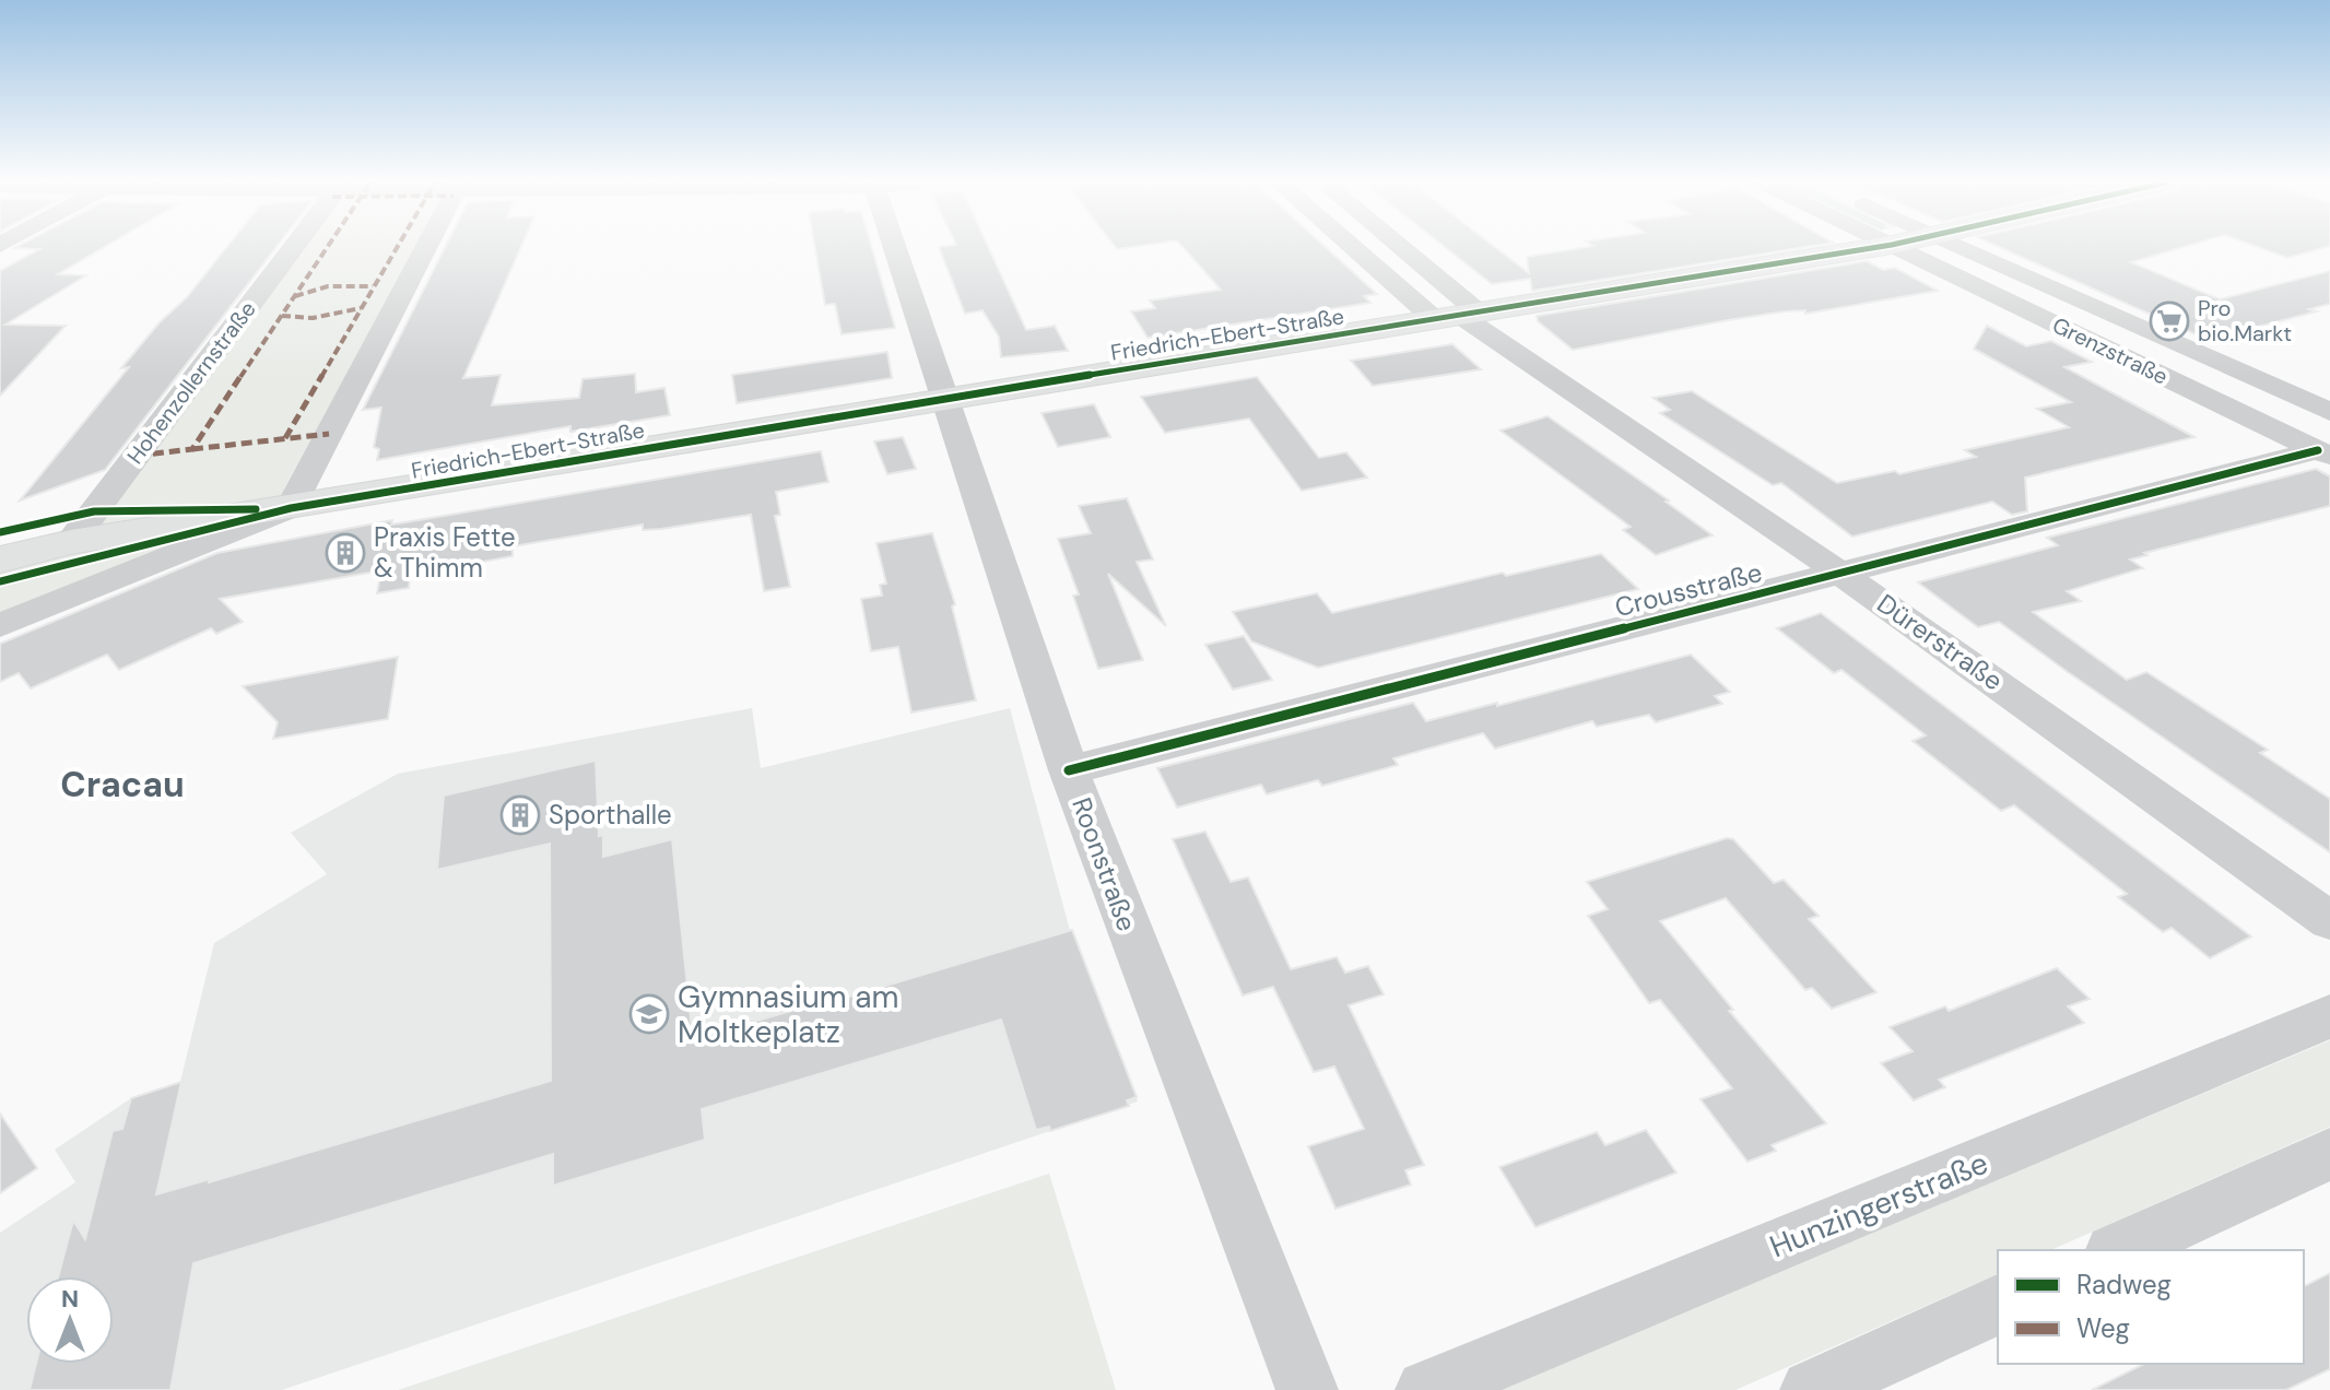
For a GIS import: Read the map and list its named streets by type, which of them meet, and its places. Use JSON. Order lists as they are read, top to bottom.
{
  "streets": {
    "street": [
      "Friedrich-Ebert-Straße",
      "Grenzstraße",
      "Hohenzollernstraße",
      "Crousstraße",
      "Dürerstraße",
      "Roonstraße",
      "Hunzingerstraße"
    ]
  },
  "crossings": [
    ["Friedrich-Ebert-Straße", "Hohenzollernstraße"],
    ["Friedrich-Ebert-Straße", "Dürerstraße"],
    ["Friedrich-Ebert-Straße", "Roonstraße"],
    ["Grenzstraße", "Crousstraße"],
    ["Crousstraße", "Dürerstraße"],
    ["Crousstraße", "Roonstraße"]
  ],
  "districts": ["Cracau"],
  "places": {
    "supermarket": ["Pro bio.Markt"],
    "building": ["Praxis Fette & Thimm", "Sporthalle"],
    "school or university": ["Gymnasium am Moltkeplatz"]
  },
  "legend": ["Radweg", "Weg"],
  "north": "top"
}
